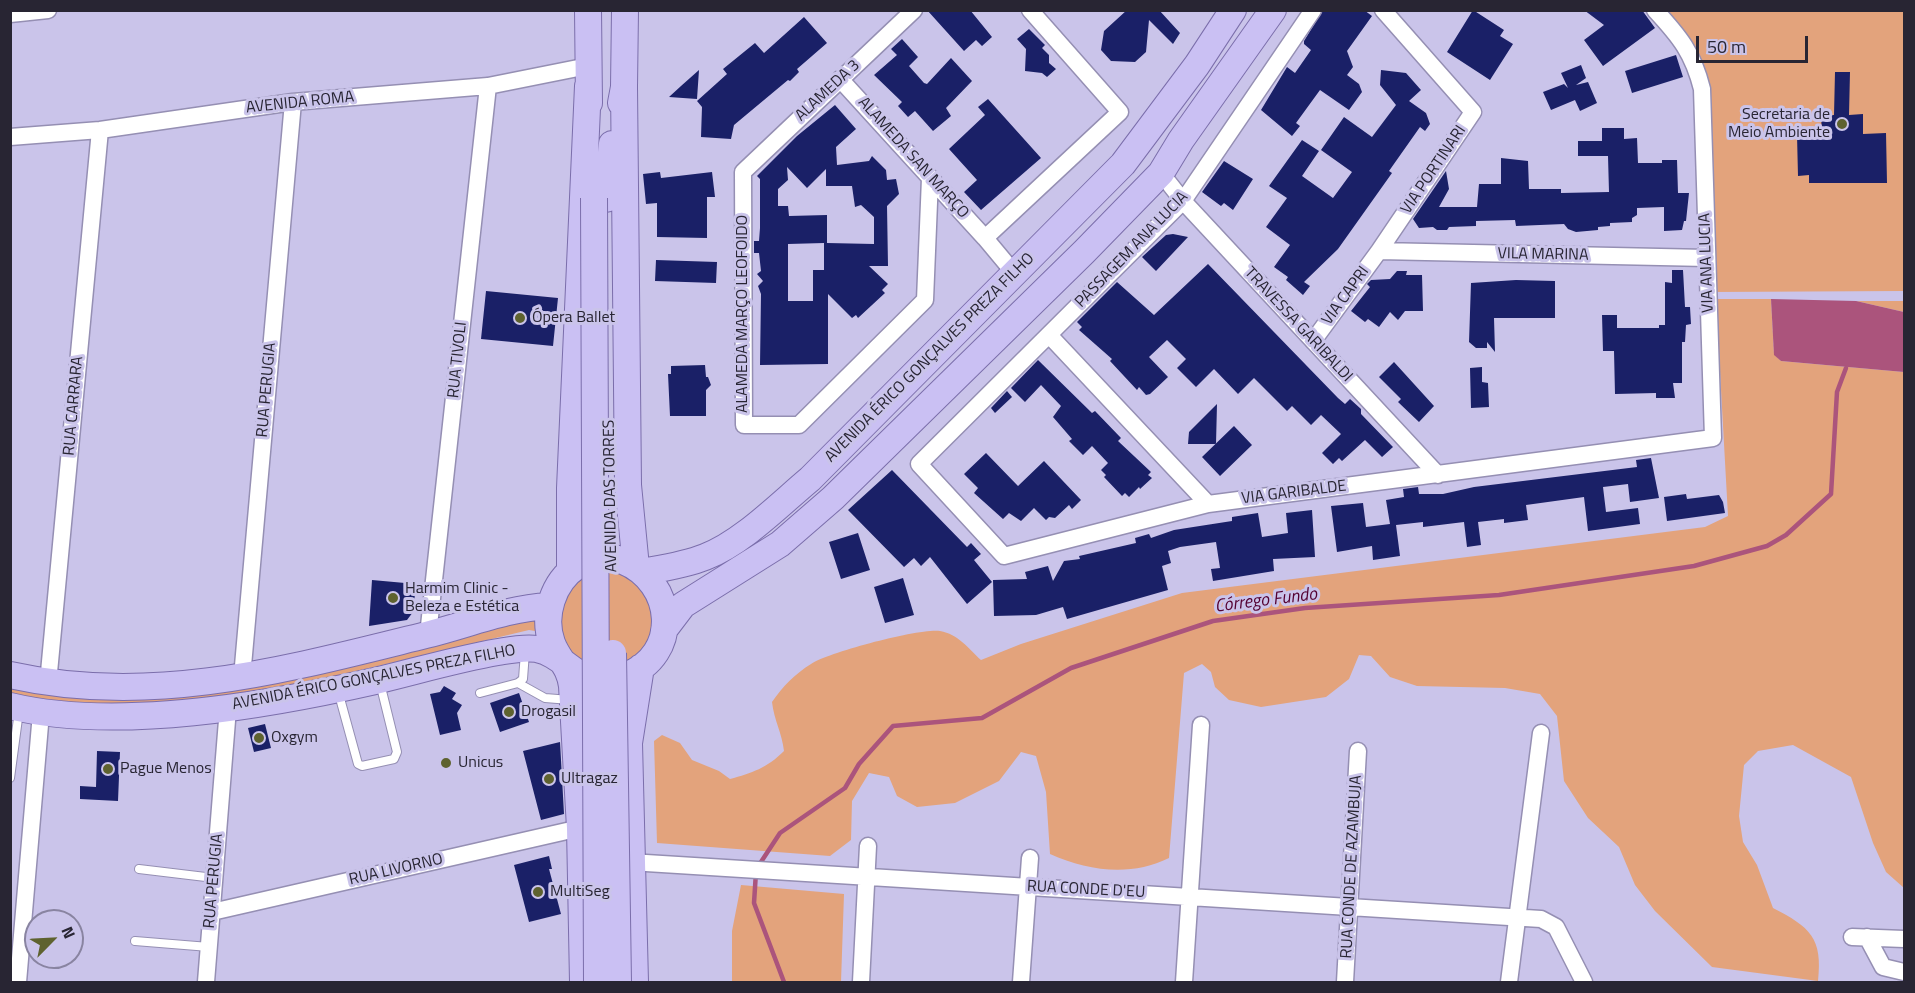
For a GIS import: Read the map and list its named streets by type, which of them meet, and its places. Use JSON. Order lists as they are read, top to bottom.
{
  "streets": {
    "main road": ["AVENIDA ÉRICO GONÇALVES PREZA FILHO", "AVENIDA DAS TORRES"],
    "street": [
      "ALAMEDA 3",
      "AVENIDA ROMA",
      "ALAMEDA SAN MARÇO",
      "VIA PORTINARI",
      "PASSAGEM ANA LUCIA",
      "VILA MARINA",
      "VIA ANA LUCIA",
      "VIA CAPRI",
      "ALAMEDA MARÇO LEOFOIDO",
      "TRAVESSA GARIBALDI",
      "RUA TIVOLI",
      "RUA PERUGIA",
      "RUA CARRARA",
      "VIA GARIBALDE",
      "RUA CONDE DE AZAMBUJA",
      "RUA LIVORNO",
      "RUA CONDE D'EU"
    ]
  },
  "crossings": [
    ["ALAMEDA 3", "ALAMEDA SAN MARÇO"],
    ["ALAMEDA 3", "ALAMEDA MARÇO LEOFOIDO"],
    ["AVENIDA ROMA", "RUA TIVOLI"],
    ["AVENIDA ROMA", "RUA PERUGIA"],
    ["AVENIDA ROMA", "RUA CARRARA"],
    ["AVENIDA ROMA", "AVENIDA DAS TORRES"],
    ["ALAMEDA SAN MARÇO", "ALAMEDA MARÇO LEOFOIDO"],
    ["ALAMEDA SAN MARÇO", "AVENIDA ÉRICO GONÇALVES PREZA FILHO"],
    ["VIA PORTINARI", "VILA MARINA"],
    ["VIA PORTINARI", "VIA CAPRI"],
    ["PASSAGEM ANA LUCIA", "TRAVESSA GARIBALDI"],
    ["PASSAGEM ANA LUCIA", "VIA GARIBALDE"],
    ["VILA MARINA", "VIA ANA LUCIA"],
    ["VILA MARINA", "VIA CAPRI"],
    ["VIA ANA LUCIA", "VIA GARIBALDE"],
    ["VIA CAPRI", "TRAVESSA GARIBALDI"],
    ["TRAVESSA GARIBALDI", "AVENIDA ÉRICO GONÇALVES PREZA FILHO"],
    ["TRAVESSA GARIBALDI", "VIA GARIBALDE"],
    ["AVENIDA ÉRICO GONÇALVES PREZA FILHO", "RUA TIVOLI"],
    ["AVENIDA ÉRICO GONÇALVES PREZA FILHO", "RUA PERUGIA"],
    ["AVENIDA ÉRICO GONÇALVES PREZA FILHO", "RUA CARRARA"],
    ["RUA PERUGIA", "RUA LIVORNO"],
    ["RUA CONDE DE AZAMBUJA", "RUA CONDE D'EU"]
  ],
  "water": ["Córrego Fundo"],
  "places": [
    "Secretaria de Meio Ambiente",
    "Ópera Ballet",
    "Harmim Clinic - Beleza e Estética",
    "Drogasil",
    "Oxgym",
    "Unicus",
    "Pague Menos",
    "Ultragaz",
    "MultiSeg"
  ],
  "scale_bar": "50 m",
  "north": "top right"
}
